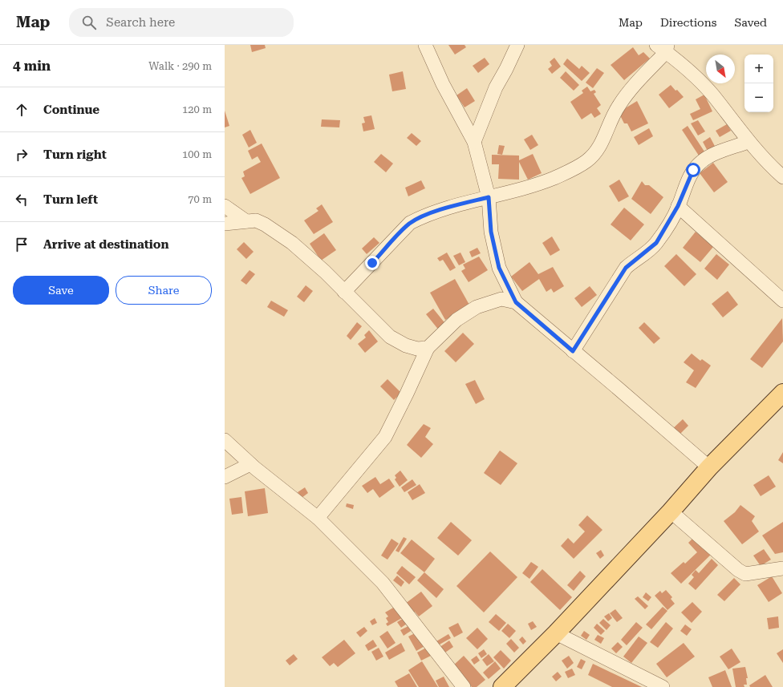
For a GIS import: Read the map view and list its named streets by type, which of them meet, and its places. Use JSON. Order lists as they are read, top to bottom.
{
  "north": "bottom right",
  "page": {
    "header": "Map",
    "search": "Search here",
    "nav": ["Map", "Directions", "Saved"],
    "heading": ["4 min", "Walk · 290 m"],
    "map_buttons": ["+", "−"],
    "list": [
      ["Continue", "120 m"],
      ["Turn right", "100 m"],
      ["Turn left", "70 m"],
      "Arrive at destination"
    ],
    "buttons": ["Save", "Share"]
  }
}
